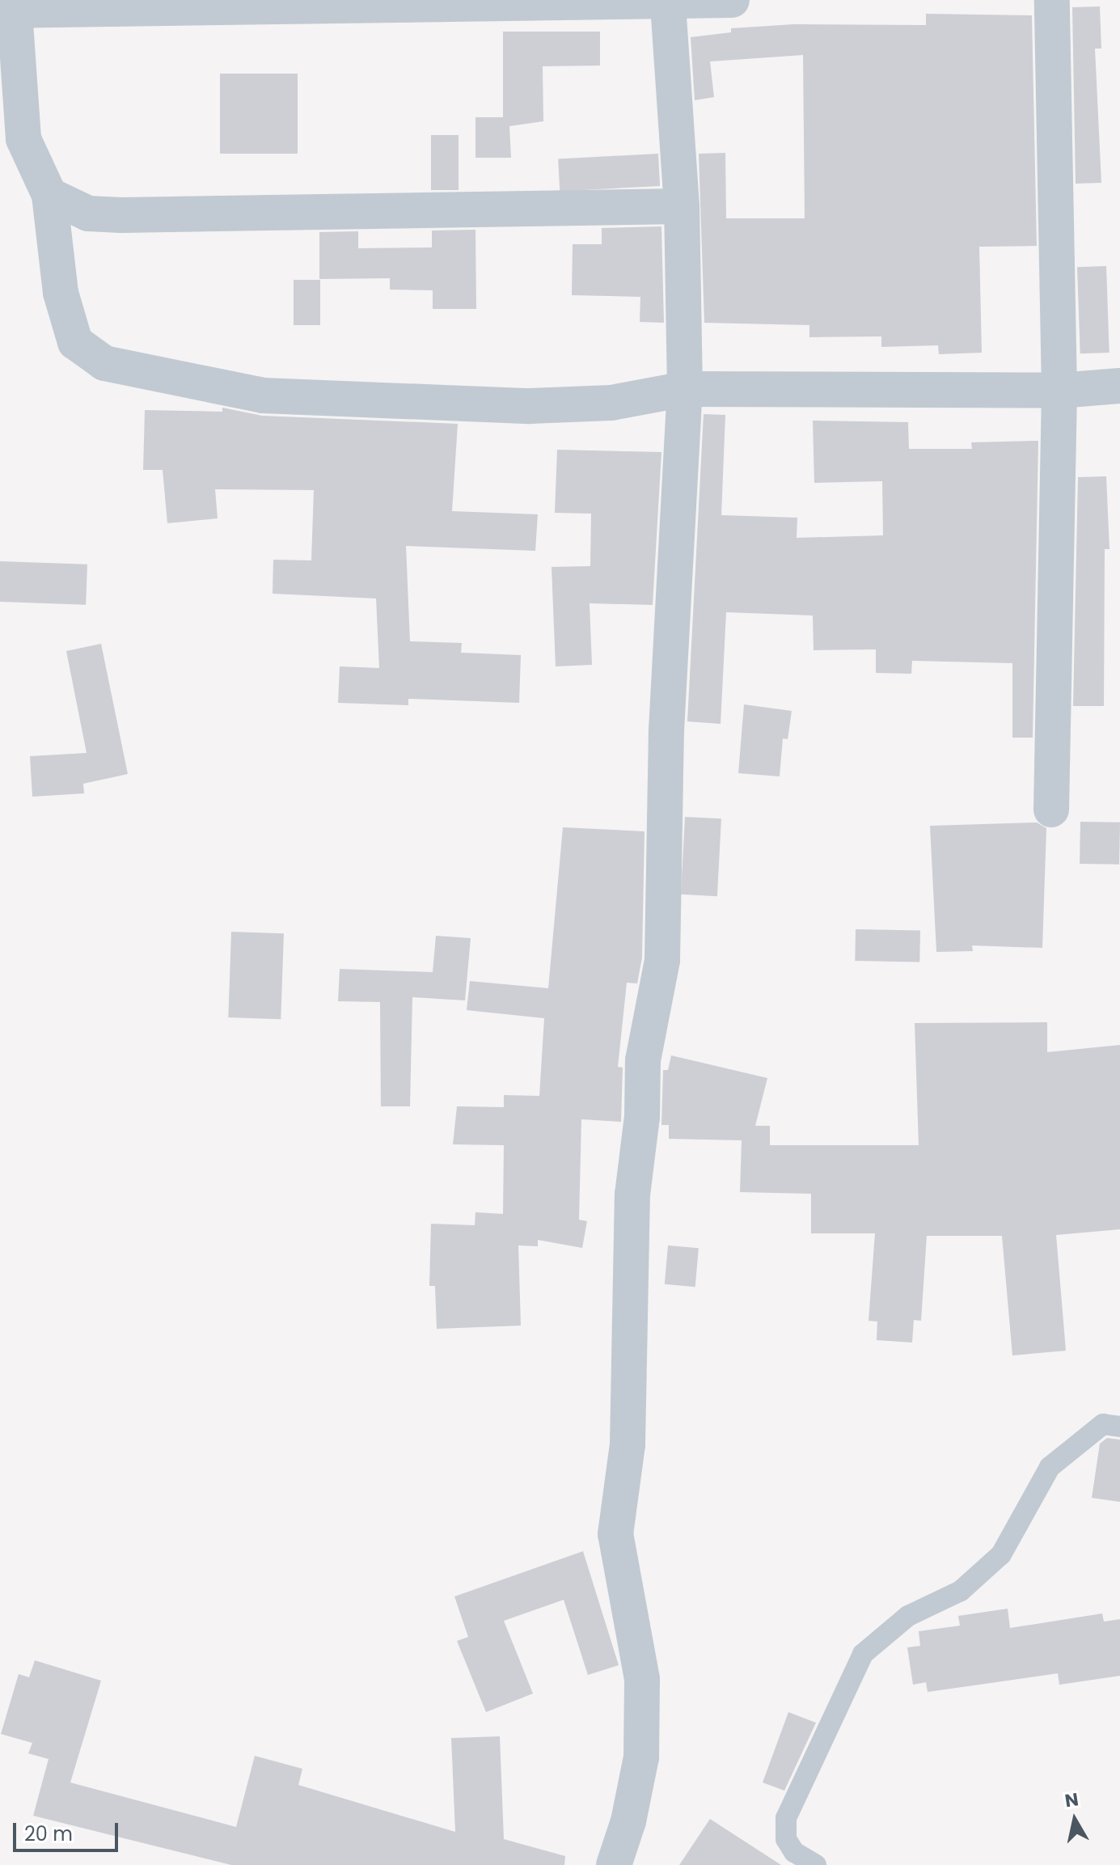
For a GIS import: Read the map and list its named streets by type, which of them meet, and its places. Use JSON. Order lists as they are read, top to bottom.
{
  "scale_bar": "20 m",
  "north": "top"
}
